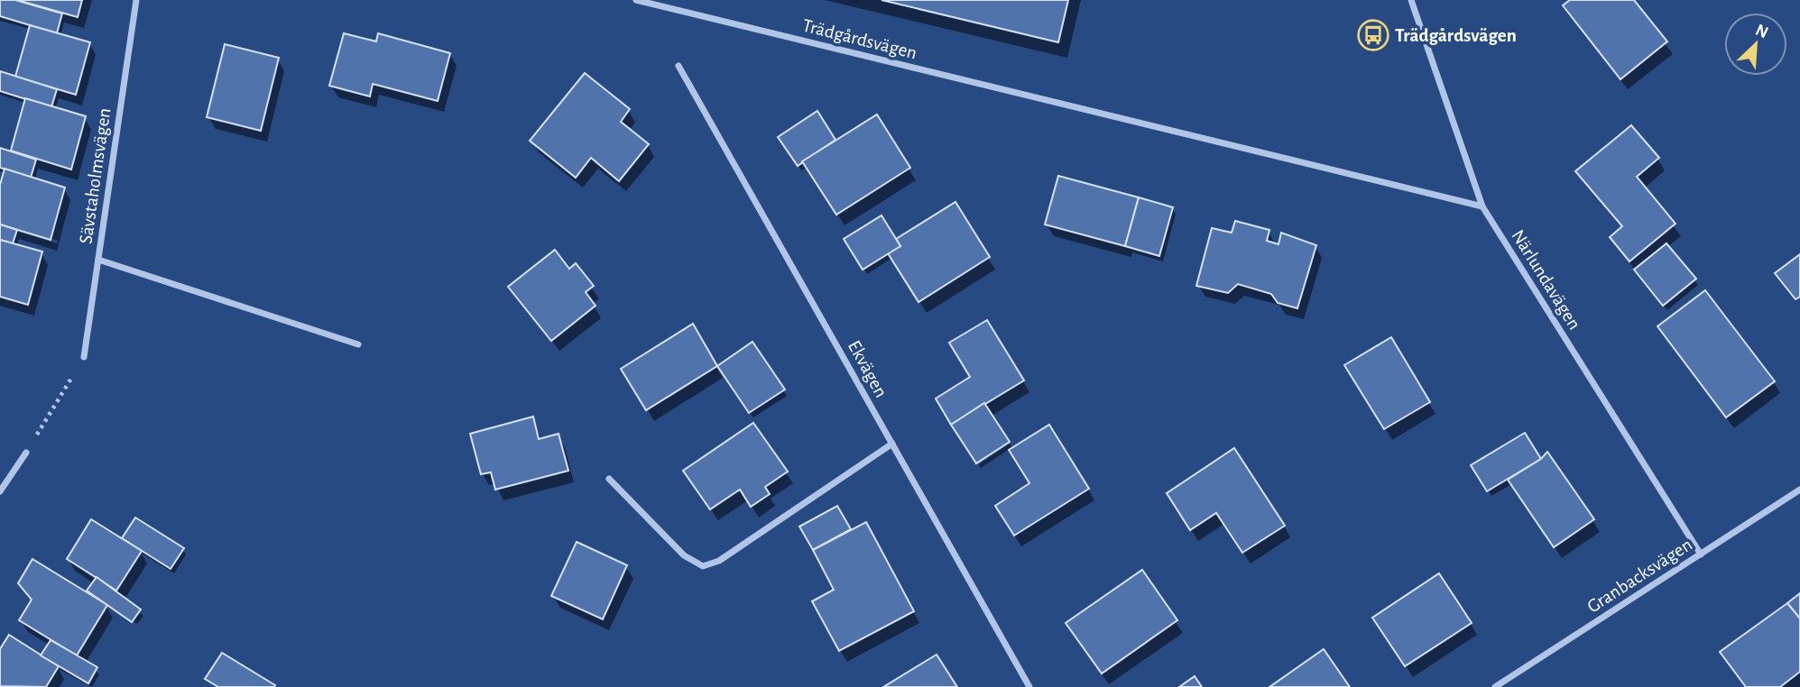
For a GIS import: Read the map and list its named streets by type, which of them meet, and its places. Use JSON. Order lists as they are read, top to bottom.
{
  "streets": {
    "street": [
      "Trädgårdsvägen",
      "Sävstaholmsvägen",
      "Närlundavägen",
      "Ekvägen",
      "Granbacksvägen"
    ]
  },
  "crossings": [
    ["Trädgårdsvägen", "Närlundavägen"],
    ["Närlundavägen", "Granbacksvägen"]
  ],
  "places": {
    "bus stop": ["Trädgårdsvägen"]
  },
  "north": "top right"
}
